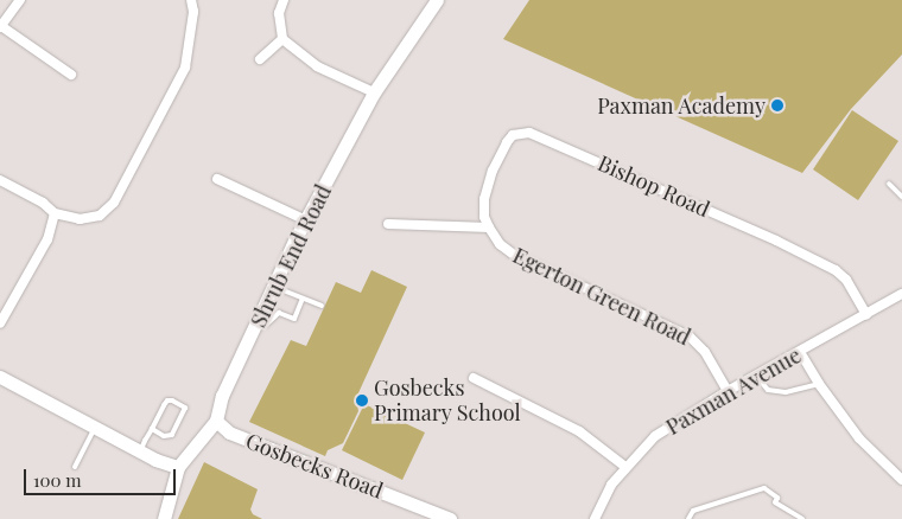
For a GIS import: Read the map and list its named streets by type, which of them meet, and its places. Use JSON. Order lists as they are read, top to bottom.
{
  "streets": {
    "main road": ["Shrub End Road", "Gosbecks Road"],
    "street": ["Bishop Road", "Egerton Green Road", "Paxman Avenue"]
  },
  "crossings": [
    ["Bishop Road", "Egerton Green Road"],
    ["Bishop Road", "Paxman Avenue"],
    ["Shrub End Road", "Gosbecks Road"],
    ["Egerton Green Road", "Paxman Avenue"]
  ],
  "places": ["Paxman Academy", "Gosbecks Primary School"],
  "scale_bar": "100 m"
}
